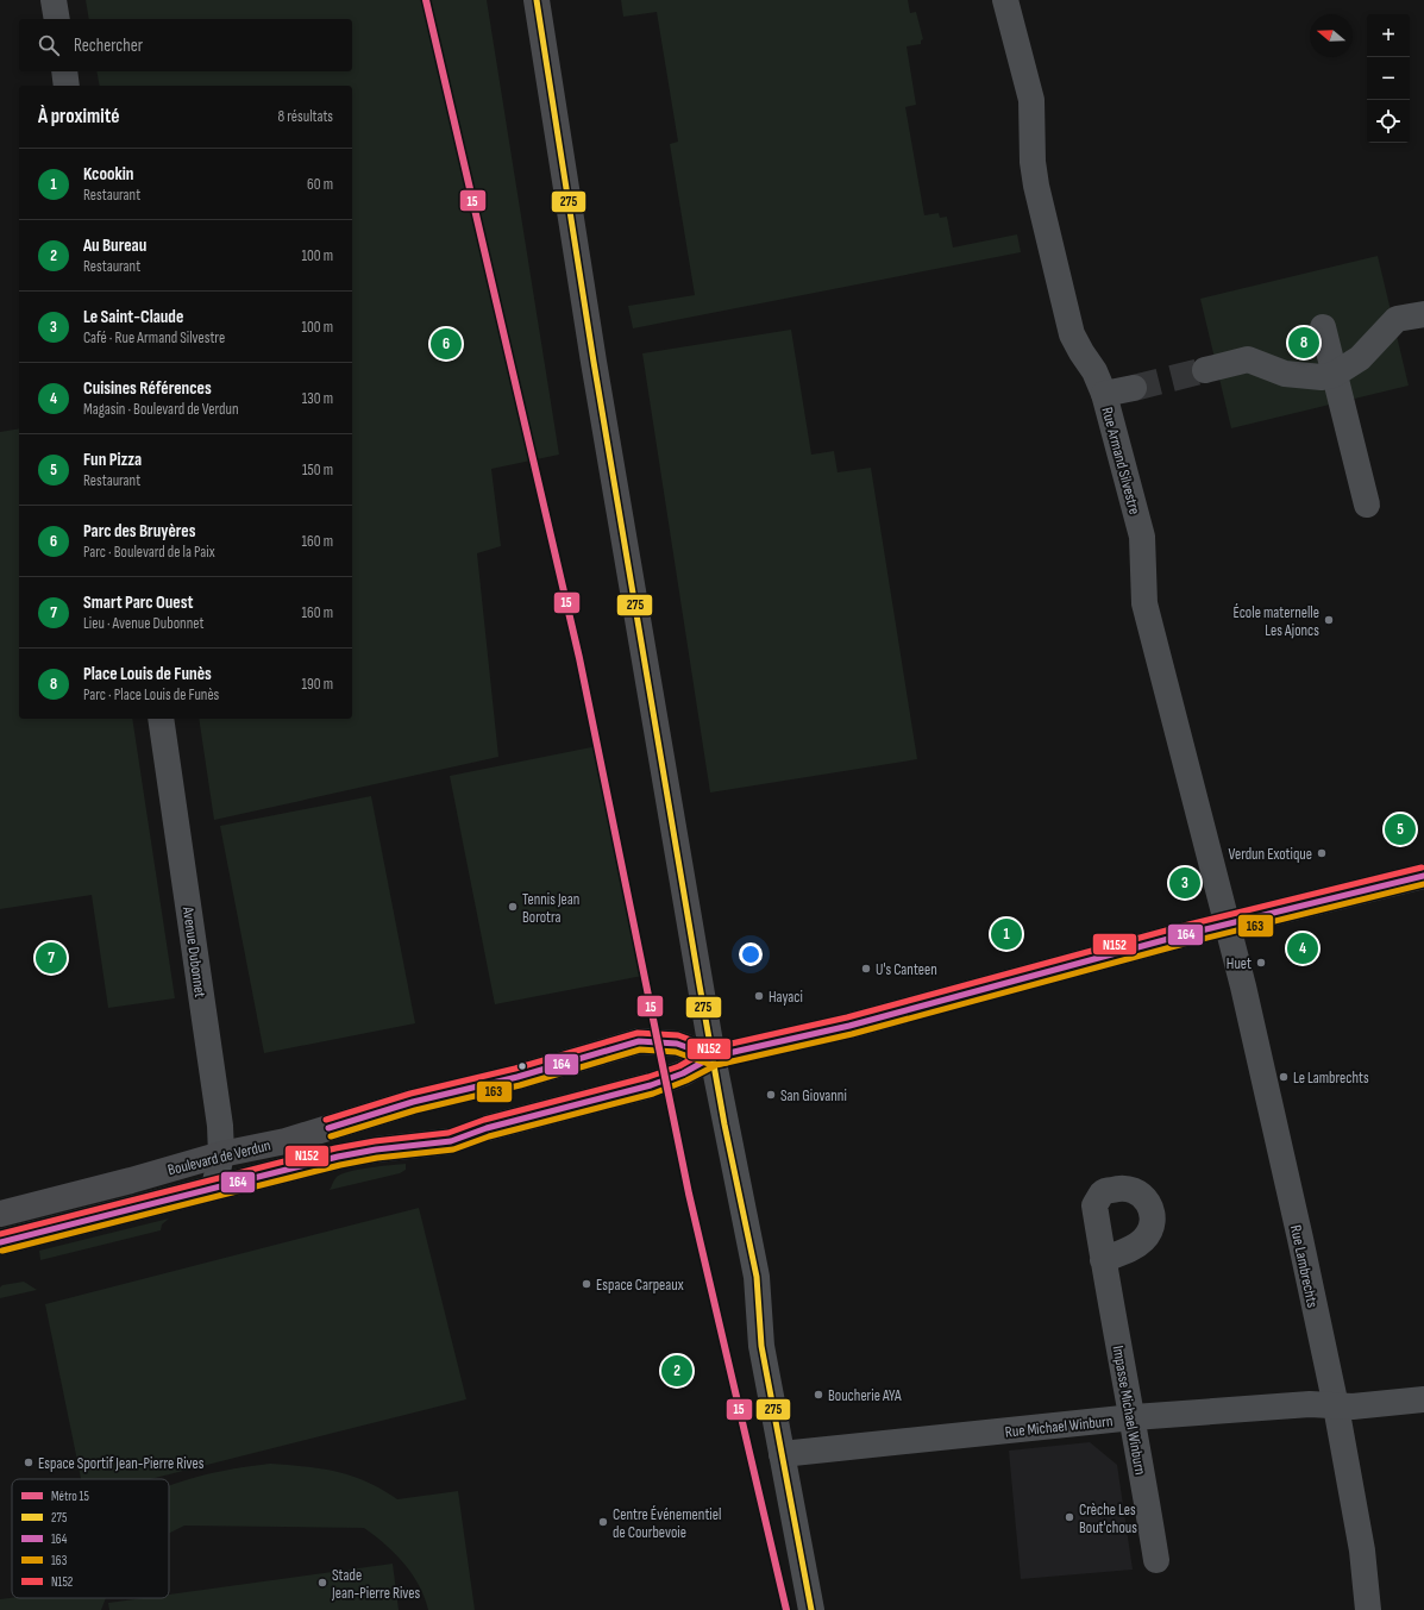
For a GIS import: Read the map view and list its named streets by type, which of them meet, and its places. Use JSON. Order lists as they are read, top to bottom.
{
  "streets": {
    "main road": ["Boulevard de Verdun"],
    "street": [
      "Rue Armand Silvestre",
      "Avenue Dubonnet",
      "Rue Lambrechts",
      "Impasse Michael Winburn",
      "Rue Michael Winburn"
    ]
  },
  "crossings": [
    ["Rue Armand Silvestre", "Boulevard de Verdun"],
    ["Rue Armand Silvestre", "Rue Lambrechts"],
    ["Avenue Dubonnet", "Boulevard de Verdun"],
    ["Boulevard de Verdun", "Rue Lambrechts"],
    ["Rue Lambrechts", "Rue Michael Winburn"],
    ["Impasse Michael Winburn", "Rue Michael Winburn"]
  ],
  "places": [
    "École maternelle Les Ajoncs",
    "Verdun Exotique",
    "Tennis Jean Borotra",
    "Huet",
    "U's Canteen",
    "Hayaci",
    "Le Lambrechts",
    "San Giovanni",
    "Espace Carpeaux",
    "Boucherie AYA",
    "Espace Sportif Jean-Pierre Rives",
    "Crèche Les Bout'chous",
    "Centre Événementiel de Courbevoie",
    "Stade Jean-Pierre Rives"
  ],
  "lines": [
    "metro line 15",
    "transit line 275",
    "transit line N152",
    "transit line 164",
    "transit line 163"
  ],
  "legend": [
    "Métro 15",
    "275",
    "164",
    "163",
    "N152"
  ],
  "north": "left",
  "page": {
    "map_buttons": ["+", "−"],
    "search": "Rechercher",
    "heading": ["À proximité", "8 résultats"],
    "list": [
      {
        "mark": "1",
        "name": "Kcookin",
        "note": "Restaurant",
        "value": "60 m"
      },
      {
        "mark": "2",
        "name": "Au Bureau",
        "note": "Restaurant",
        "value": "100 m"
      },
      {
        "mark": "3",
        "name": "Le Saint-Claude",
        "note": "Café · Rue Armand Silvestre",
        "value": "100 m"
      },
      {
        "mark": "4",
        "name": "Cuisines Références",
        "note": "Magasin · Boulevard de Verdun",
        "value": "130 m"
      },
      {
        "mark": "5",
        "name": "Fun Pizza",
        "note": "Restaurant",
        "value": "150 m"
      },
      {
        "mark": "6",
        "name": "Parc des Bruyères",
        "note": "Parc · Boulevard de la Paix",
        "value": "160 m"
      },
      {
        "mark": "7",
        "name": "Smart Parc Ouest",
        "note": "Lieu · Avenue Dubonnet",
        "value": "160 m"
      },
      {
        "mark": "8",
        "name": "Place Louis de Funès",
        "note": "Parc · Place Louis de Funès",
        "value": "190 m"
      }
    ],
    "pins": [
      "8",
      "6",
      "5",
      "3",
      "1",
      "4",
      "7",
      "2"
    ]
  }
}
